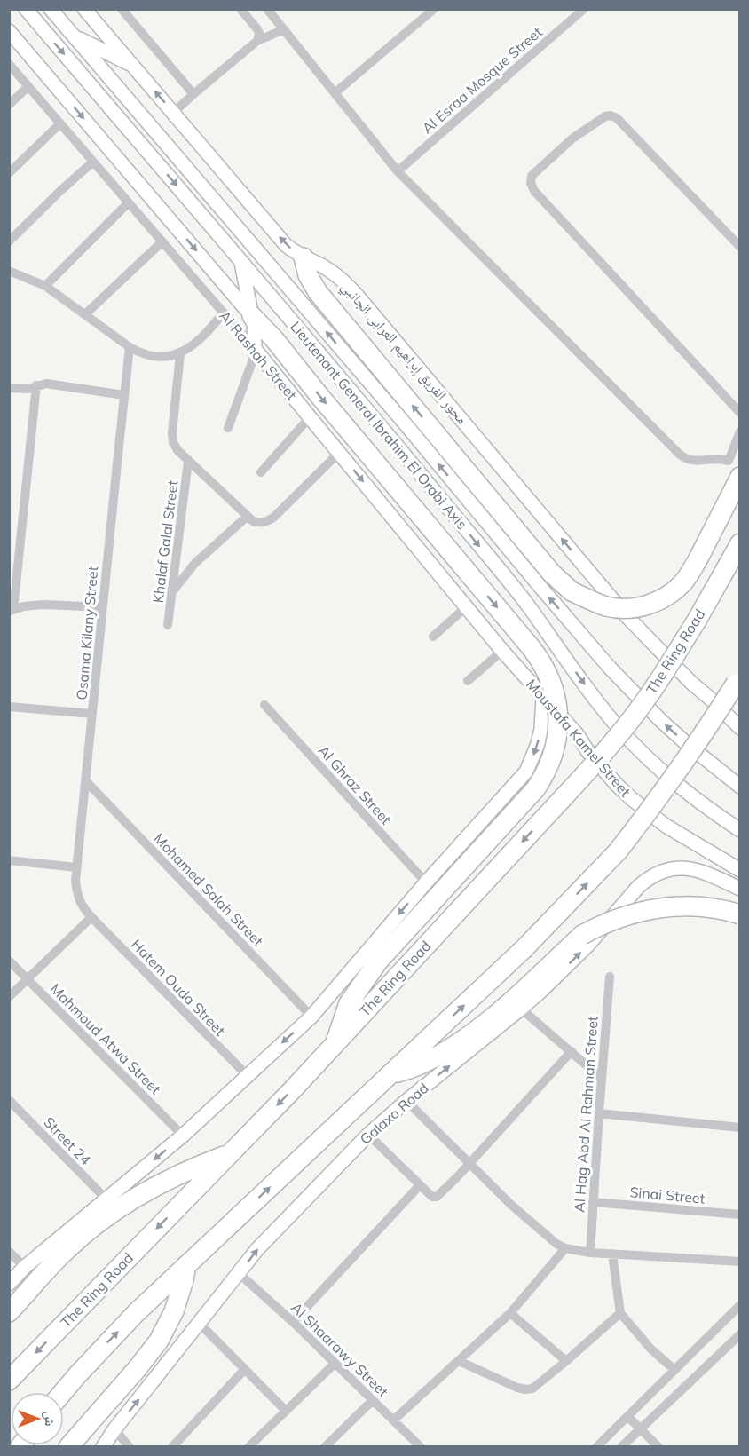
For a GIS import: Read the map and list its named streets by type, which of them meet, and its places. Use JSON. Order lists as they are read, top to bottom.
{
  "streets": {
    "highway": ["The Ring Road"],
    "street": [
      "Al Esraa Mosque Street",
      "محور الفريق إبراهيم العرابى الجانبي",
      "Al Rashah Street",
      "Lieutenant General Ibrahim El Orabi Axis",
      "Khalaf Galal Street",
      "Osama Kilany Street",
      "Moustafa Kamel Street",
      "Al Ghraz Street",
      "Mohamed Salah Street",
      "Hatem Ouda Street",
      "Mahmoud Atwa Street",
      "Galaxo Road",
      "Al Hag Abd Al Rahman Street",
      "Street 24",
      "Sinai Street",
      "Al Shaarawy Street"
    ]
  },
  "crossings": [
    ["Al Rashah Street", "Moustafa Kamel Street"],
    ["Osama Kilany Street", "Mohamed Salah Street"],
    ["Osama Kilany Street", "Hatem Ouda Street"],
    ["Galaxo Road", "Al Shaarawy Street"],
    ["Al Hag Abd Al Rahman Street", "Sinai Street"]
  ],
  "north": "right"
}
